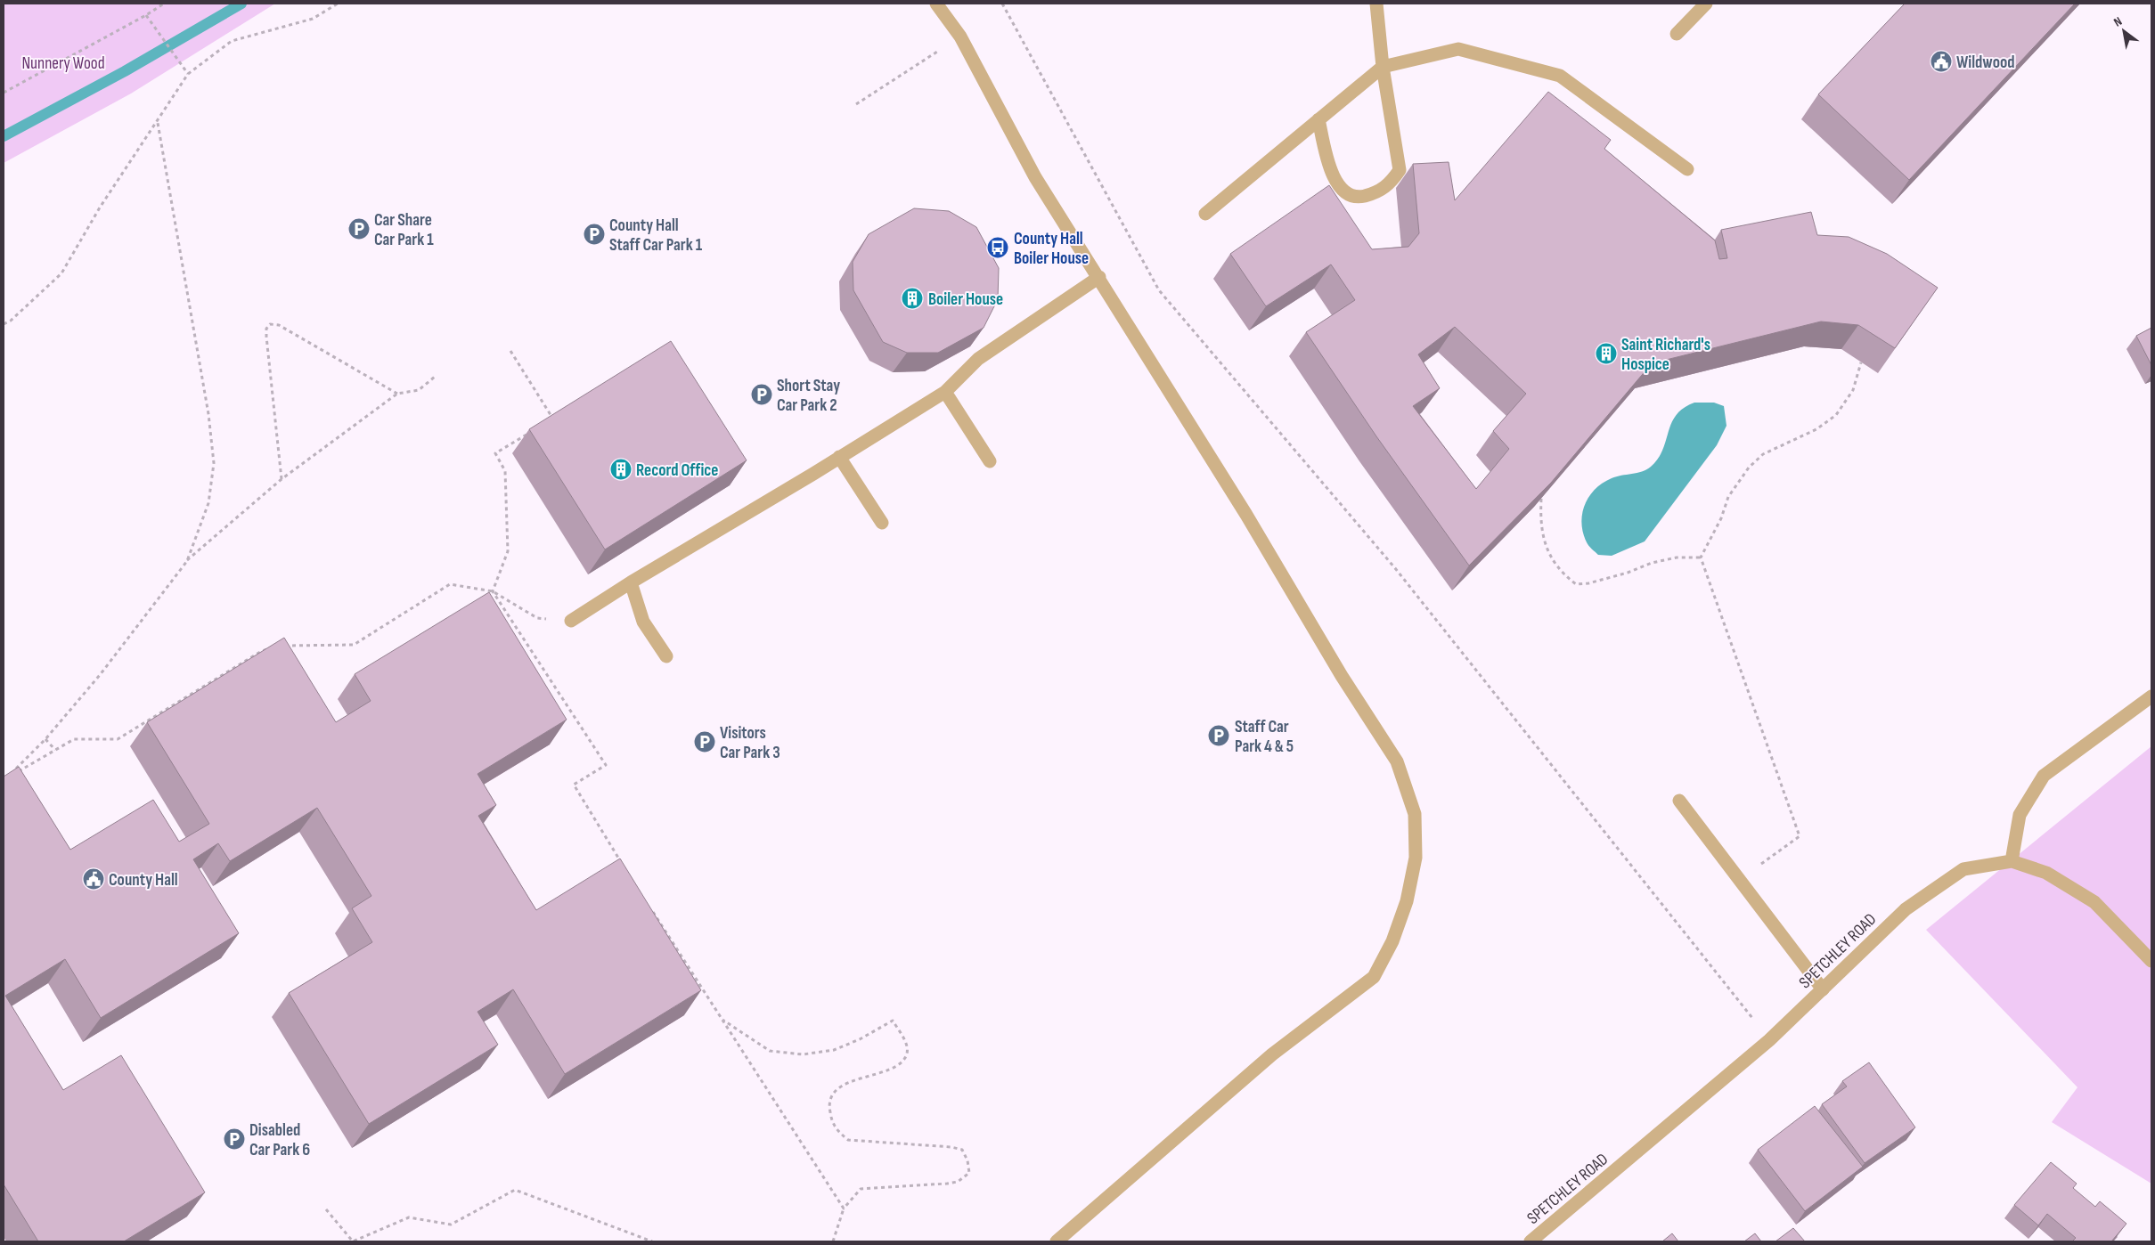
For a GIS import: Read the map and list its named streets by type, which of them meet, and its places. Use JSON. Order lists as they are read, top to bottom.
{
  "streets": {
    "street": ["SPETCHLEY ROAD"]
  },
  "parks": ["Nunnery Wood"],
  "places": {
    "public building": ["Wildwood", "County Hall"],
    "parking": [
      "Car Share Car Park 1",
      "County Hall Staff Car Park 1",
      "Short Stay Car Park 2",
      "Staff Car Park 4 & 5",
      "Visitors Car Park 3",
      "Disabled Car Park 6"
    ],
    "bus stop": ["County Hall Boiler House"],
    "building": ["Boiler House", "Saint Richard's Hospice", "Record Office"]
  },
  "north": "top left"
}
